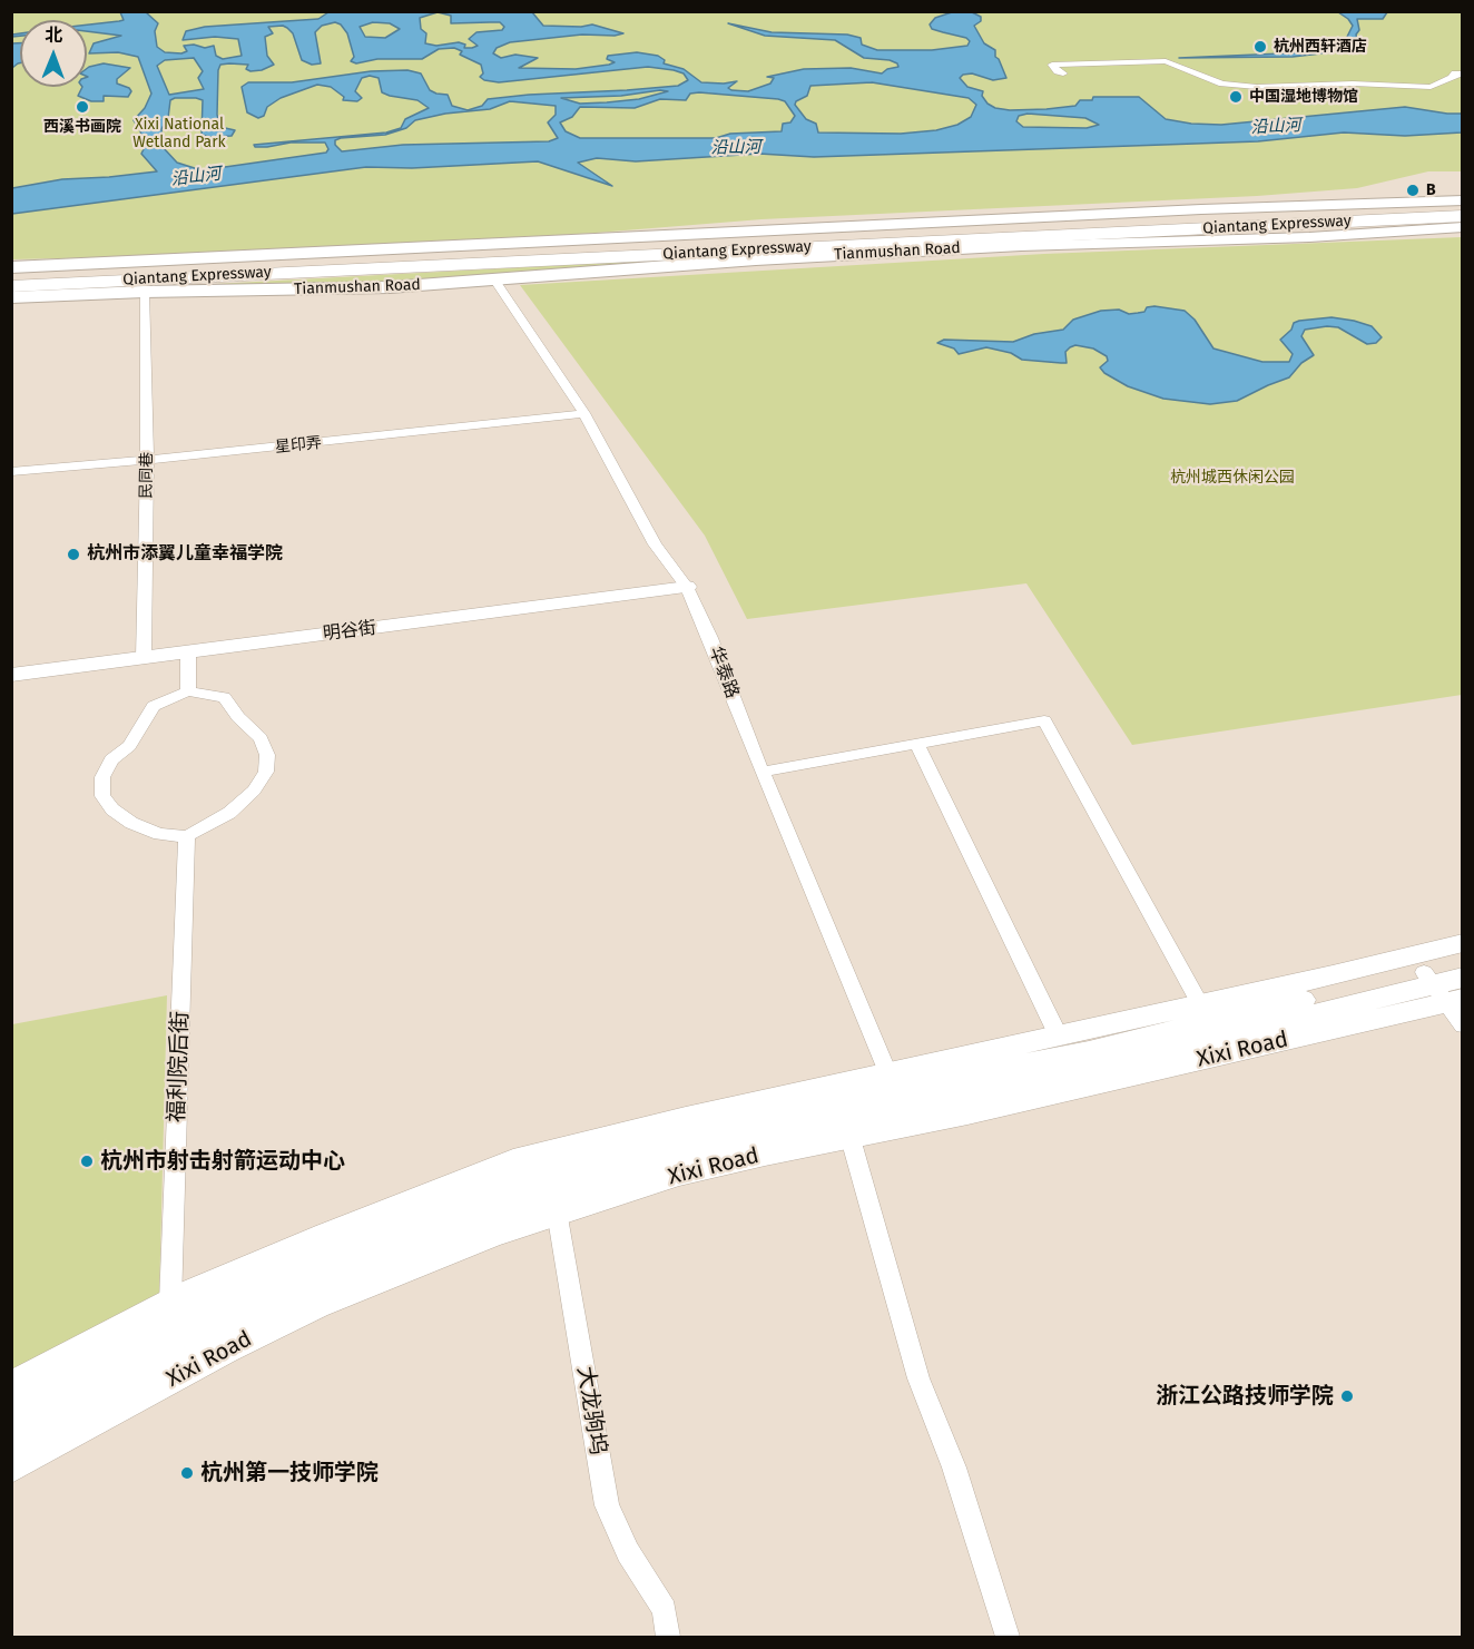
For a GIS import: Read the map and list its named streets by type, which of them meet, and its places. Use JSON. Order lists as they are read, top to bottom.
{
  "streets": {
    "highway": ["Qiantang Expressway"],
    "main road": ["Tianmushan Road", "明谷街", "Xixi Road"],
    "street": [
      "星印弄",
      "民同巷",
      "华泰路",
      "福利院后街",
      "大龙驹坞"
    ]
  },
  "crossings": [
    ["Qiantang Expressway", "Tianmushan Road"],
    ["Tianmushan Road", "民同巷"],
    ["Tianmushan Road", "华泰路"],
    ["星印弄", "民同巷"],
    ["星印弄", "华泰路"],
    ["民同巷", "明谷街"],
    ["明谷街", "华泰路"],
    ["华泰路", "Xixi Road"],
    ["Xixi Road", "福利院后街"],
    ["Xixi Road", "大龙驹坞"]
  ],
  "water": ["沿山河"],
  "parks": ["Xixi National Wetland Park", "杭州城西休闲公园"],
  "places": [
    "杭州西轩酒店",
    "中国湿地博物馆",
    "西溪书画院",
    "B",
    "杭州市添翼儿童幸福学院",
    "杭州市射击射箭运动中心",
    "浙江公路技师学院",
    "杭州第一技师学院"
  ],
  "north": "top"
}
